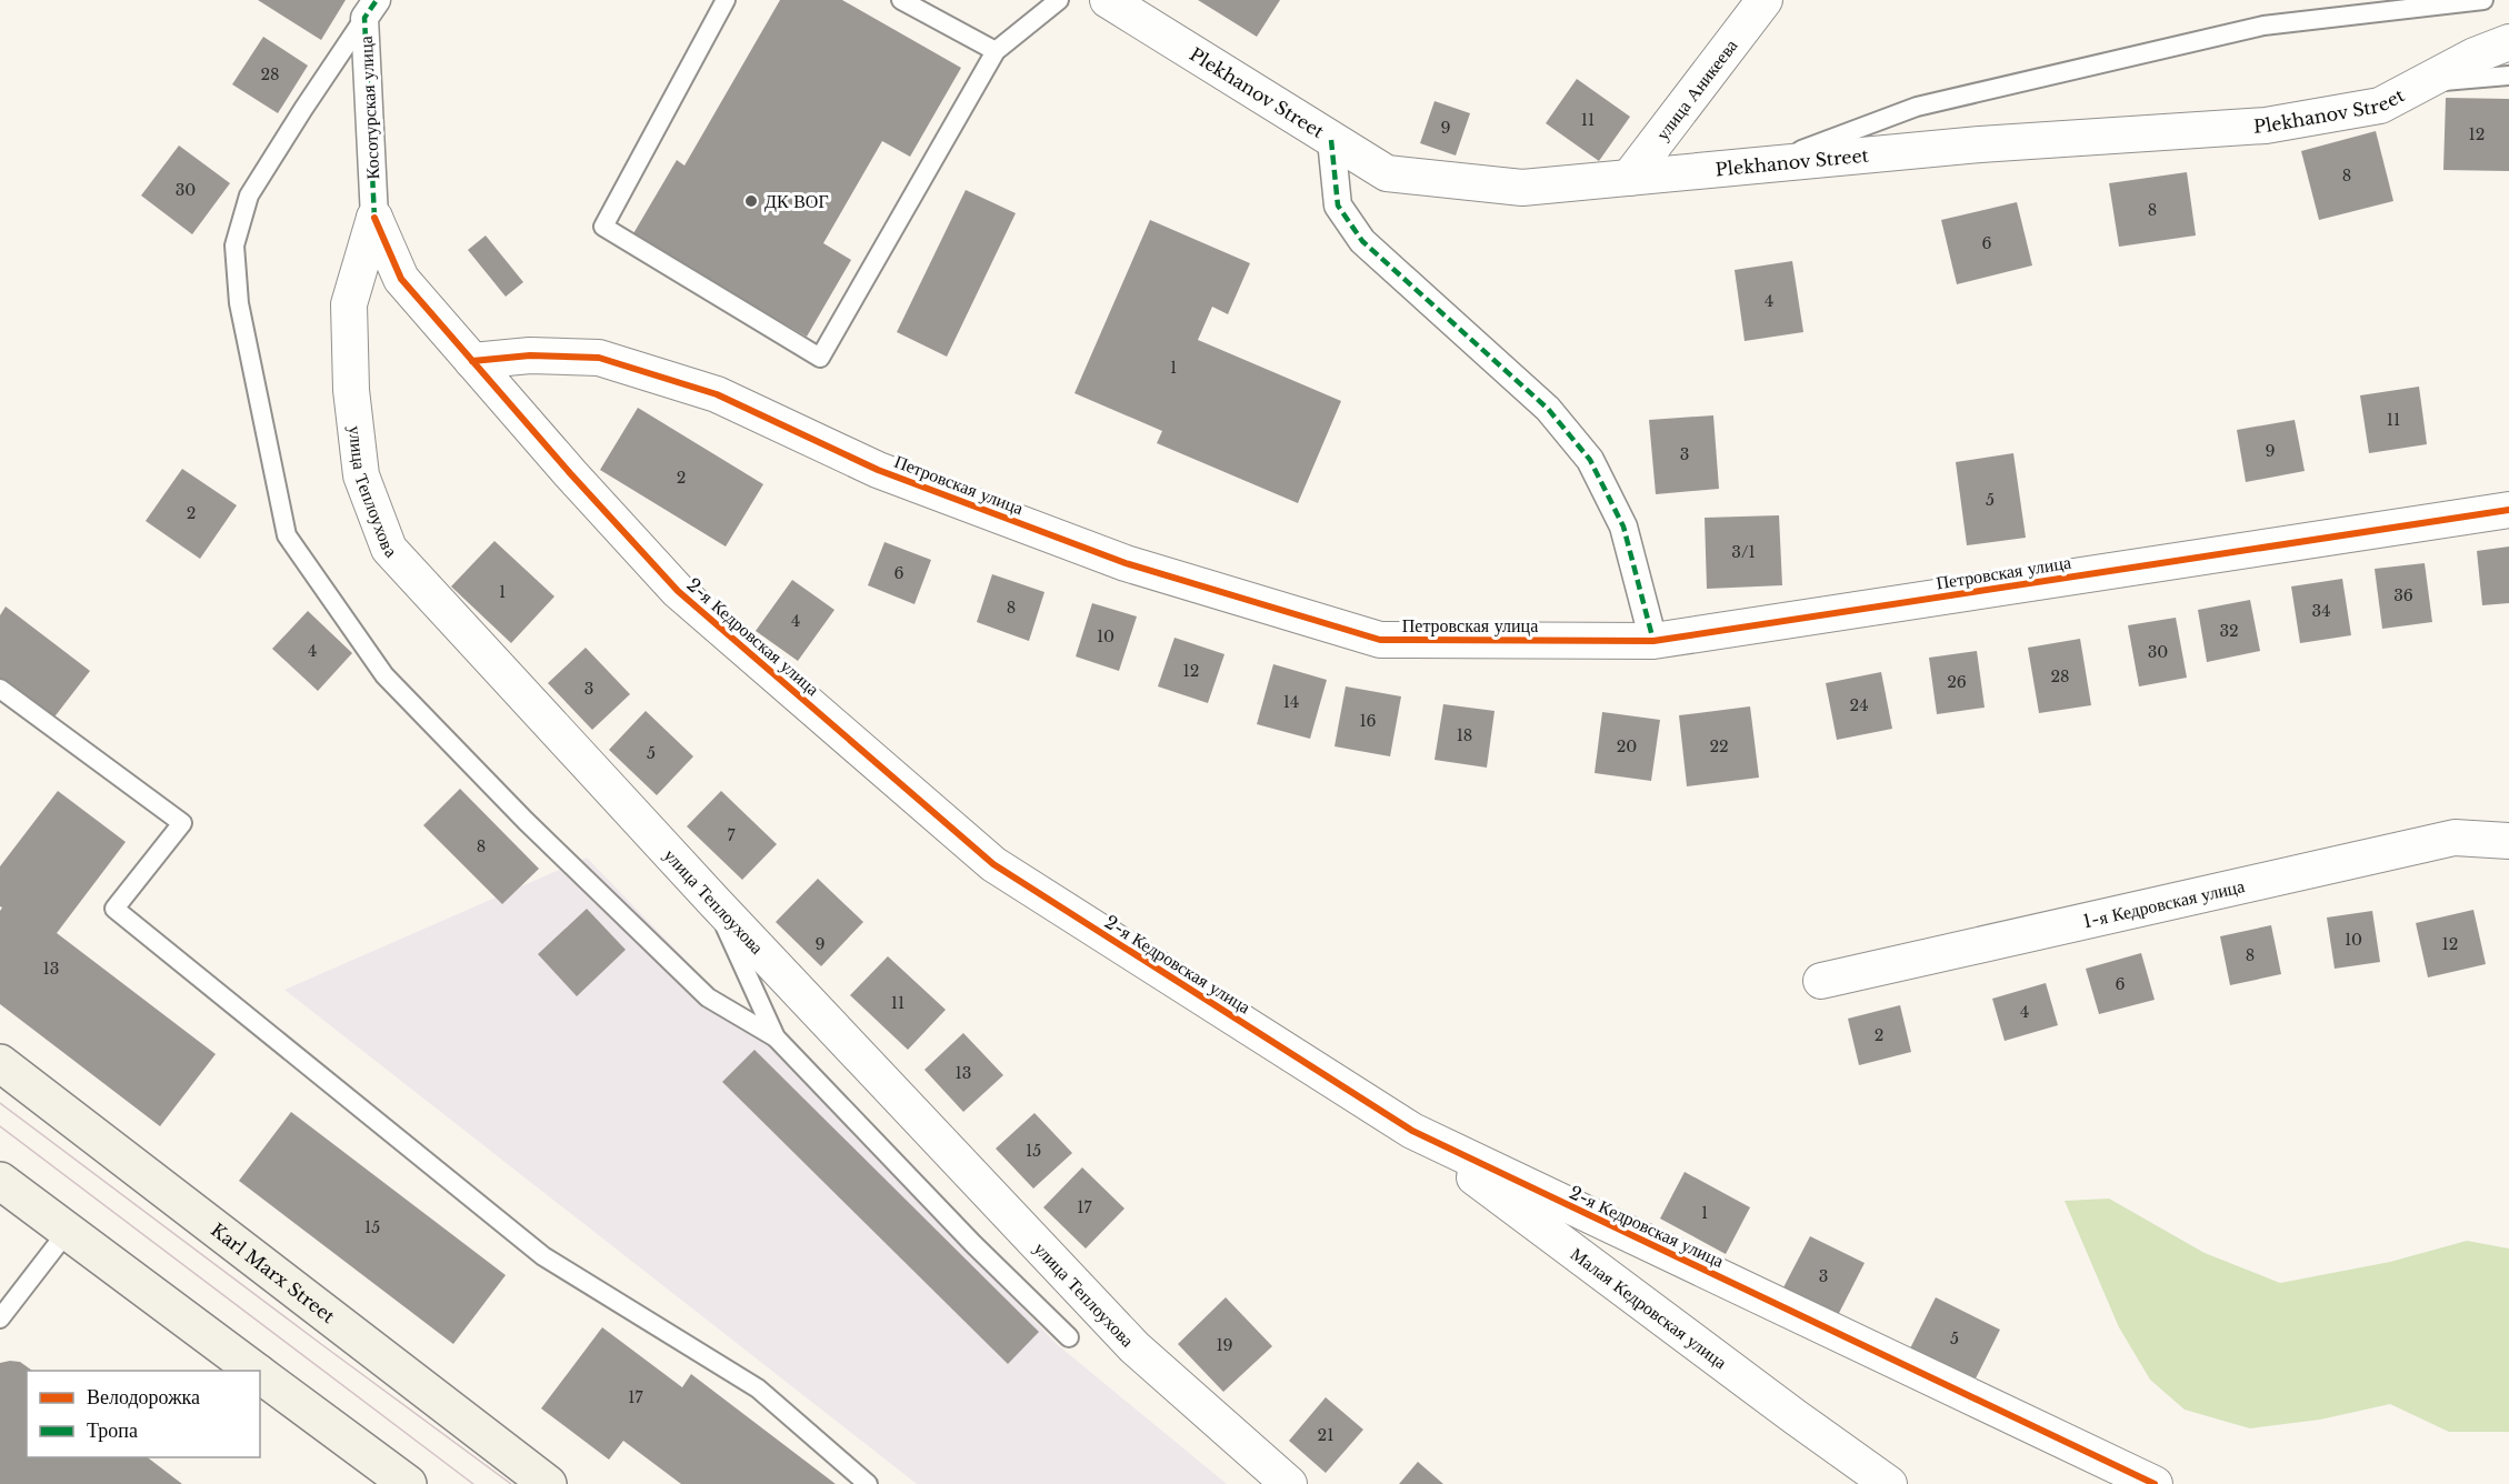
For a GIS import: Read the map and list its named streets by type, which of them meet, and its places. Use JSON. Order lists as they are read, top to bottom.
{
  "streets": {
    "main road": ["Karl Marx Street"],
    "street": [
      "улица Аникеева",
      "Plekhanov Street",
      "Косотурская улица",
      "Петровская улица",
      "улица Теплоухова",
      "2-я Кедровская улица",
      "1-я Кедровская улица",
      "Малая Кедровская улица"
    ]
  },
  "crossings": [
    ["улица Аникеева", "Plekhanov Street"],
    ["Косотурская улица", "улица Теплоухова"],
    ["Косотурская улица", "2-я Кедровская улица"],
    ["Петровская улица", "2-я Кедровская улица"],
    ["улица Теплоухова", "2-я Кедровская улица"],
    ["2-я Кедровская улица", "Малая Кедровская улица"]
  ],
  "places": ["ДК ВОГ"],
  "house_numbers": [
    "28",
    "11",
    "9",
    "12",
    "8",
    "30",
    "8",
    "6",
    "4",
    "1",
    "11",
    "9",
    "3",
    "2",
    "5",
    "2",
    "3/1",
    "6",
    "1",
    "36",
    "8",
    "34",
    "4",
    "32",
    "10",
    "4",
    "30",
    "12",
    "28",
    "26",
    "3",
    "14",
    "24",
    "16",
    "18",
    "20",
    "22",
    "5",
    "7",
    "8",
    "10",
    "9",
    "12",
    "8",
    "13",
    "6",
    "11",
    "4",
    "2",
    "13",
    "15",
    "17",
    "1",
    "15",
    "3",
    "5",
    "19",
    "17",
    "21"
  ],
  "legend": ["Велодорожка", "Тропа"]
}
